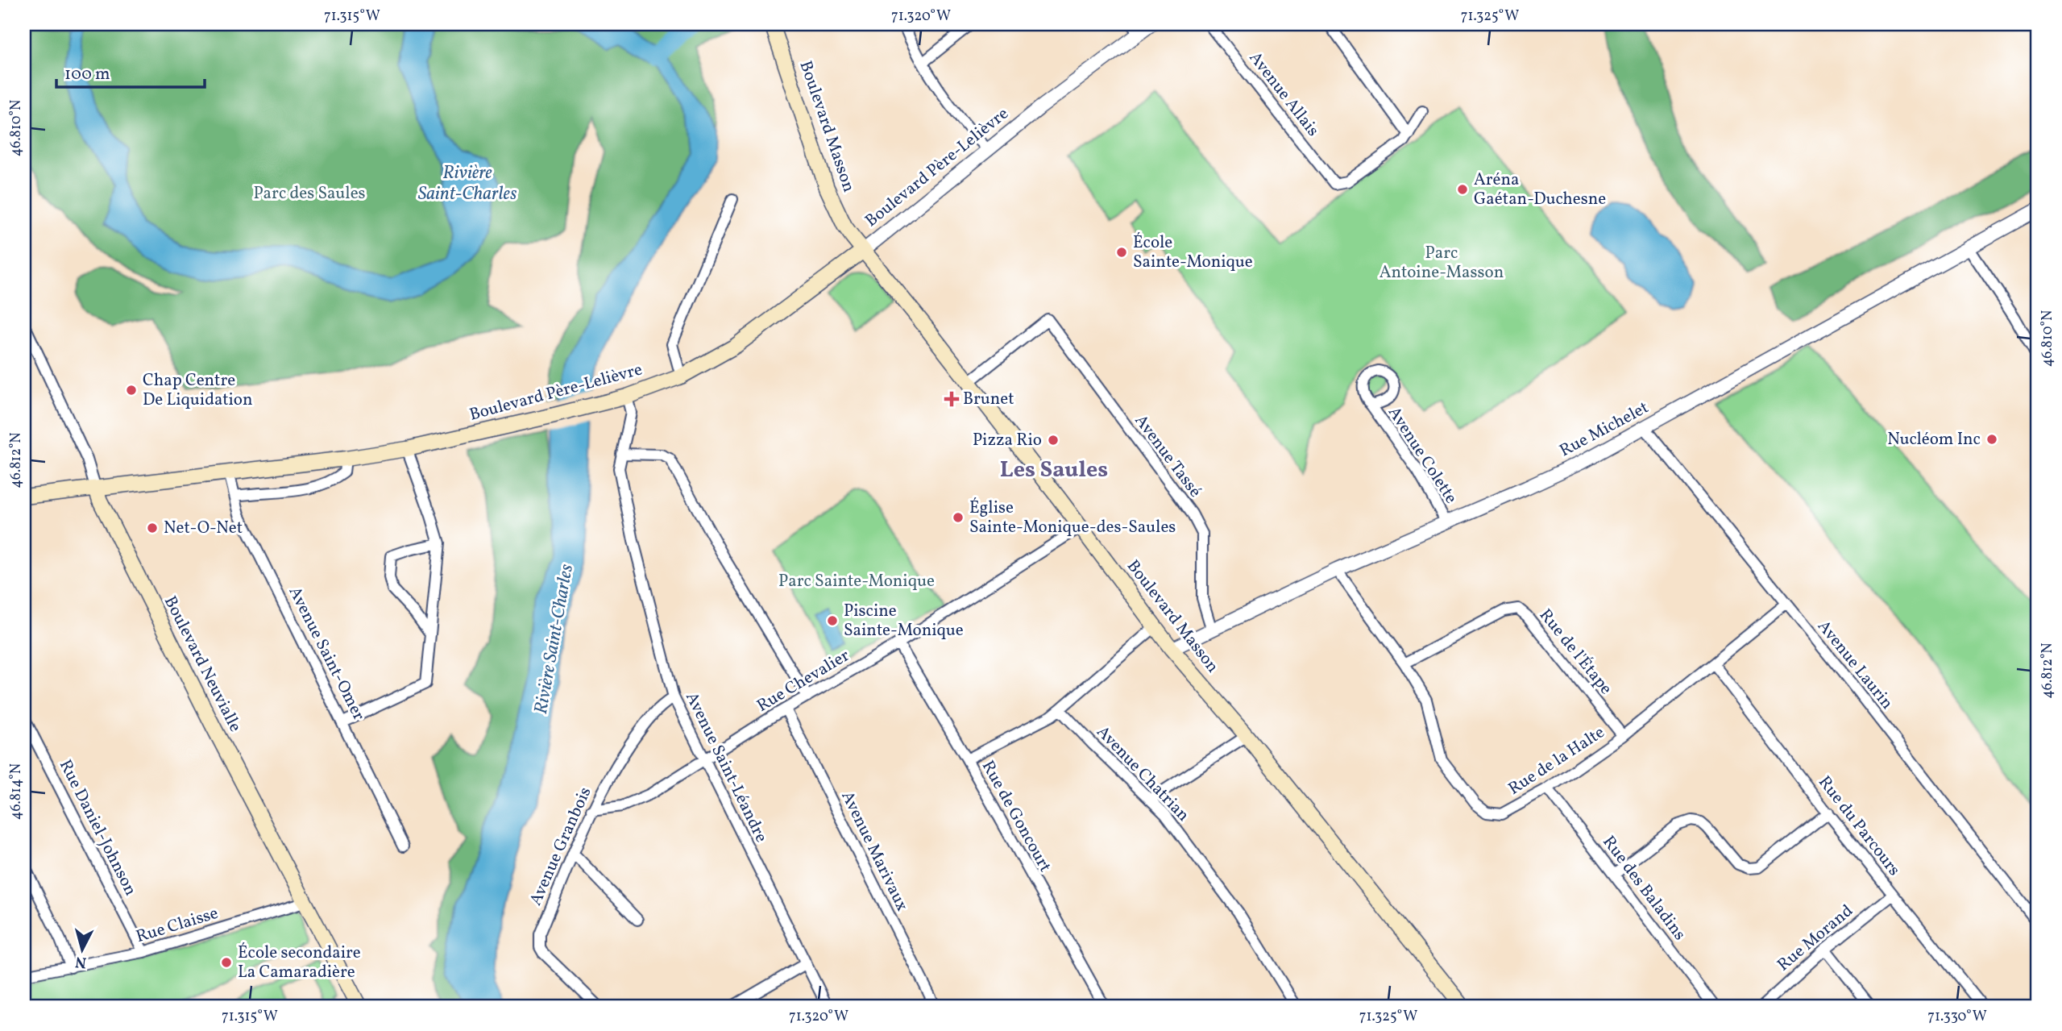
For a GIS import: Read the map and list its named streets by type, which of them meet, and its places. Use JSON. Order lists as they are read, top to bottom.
{
  "streets": {
    "main road": ["Boulevard Masson", "Boulevard Père-Lelièvre", "Boulevard Neuvialle"],
    "street": [
      "Avenue Allais",
      "Rue Michelet",
      "Avenue Colette",
      "Avenue Tassé",
      "Rue de l'Étape",
      "Avenue Saint-Omer",
      "Avenue Laurin",
      "Rue Chevalier",
      "Rue de la Halte",
      "Avenue Saint-Léandre",
      "Avenue Chatrian",
      "Rue de Goncourt",
      "Rue du Parcours",
      "Rue Daniel-Johnson",
      "Avenue Granbois",
      "Avenue Marivaux",
      "Rue des Baladins",
      "Rue Claisse",
      "Rue Morand"
    ]
  },
  "crossings": [
    ["Boulevard Masson", "Boulevard Père-Lelièvre"],
    ["Boulevard Masson", "Rue Michelet"],
    ["Boulevard Masson", "Avenue Tassé"],
    ["Boulevard Masson", "Rue Chevalier"],
    ["Boulevard Père-Lelièvre", "Avenue Saint-Omer"],
    ["Boulevard Père-Lelièvre", "Boulevard Neuvialle"],
    ["Boulevard Père-Lelièvre", "Avenue Saint-Léandre"],
    ["Rue Michelet", "Avenue Colette"],
    ["Rue Michelet", "Avenue Tassé"],
    ["Rue Michelet", "Avenue Laurin"],
    ["Rue Michelet", "Rue de la Halte"],
    ["Rue de l'Étape", "Rue de la Halte"],
    ["Boulevard Neuvialle", "Rue Claisse"],
    ["Avenue Laurin", "Rue de la Halte"],
    ["Rue Chevalier", "Avenue Saint-Léandre"],
    ["Rue Chevalier", "Rue de Goncourt"],
    ["Rue Chevalier", "Avenue Granbois"],
    ["Rue Chevalier", "Avenue Marivaux"],
    ["Rue de la Halte", "Rue du Parcours"],
    ["Rue de la Halte", "Rue des Baladins"],
    ["Avenue Saint-Léandre", "Avenue Granbois"],
    ["Rue du Parcours", "Rue Morand"],
    ["Rue Daniel-Johnson", "Rue Claisse"]
  ],
  "districts": ["Les Saules"],
  "water": ["Rivière Saint-Charles"],
  "parks": ["Parc des Saules", "Parc Antoine-Masson", "Parc Sainte-Monique"],
  "places": {
    "other": [
      "Aréna Gaétan-Duchesne",
      "École Sainte-Monique",
      "Chap Centre De Liquidation",
      "Nucléom Inc",
      "Pizza Rio",
      "Église Sainte-Monique-des-Saules",
      "Net-O-Net",
      "Piscine Sainte-Monique",
      "École secondaire La Camaradière"
    ],
    "health": ["Brunet"]
  },
  "scale_bar": "100 m",
  "north": "bottom",
  "coordinates": [
    "71.315°W",
    "71.320°W",
    "71.325°W",
    "46.810°N",
    "46.812°N",
    "46.814°N",
    "71.330°W"
  ]
}
